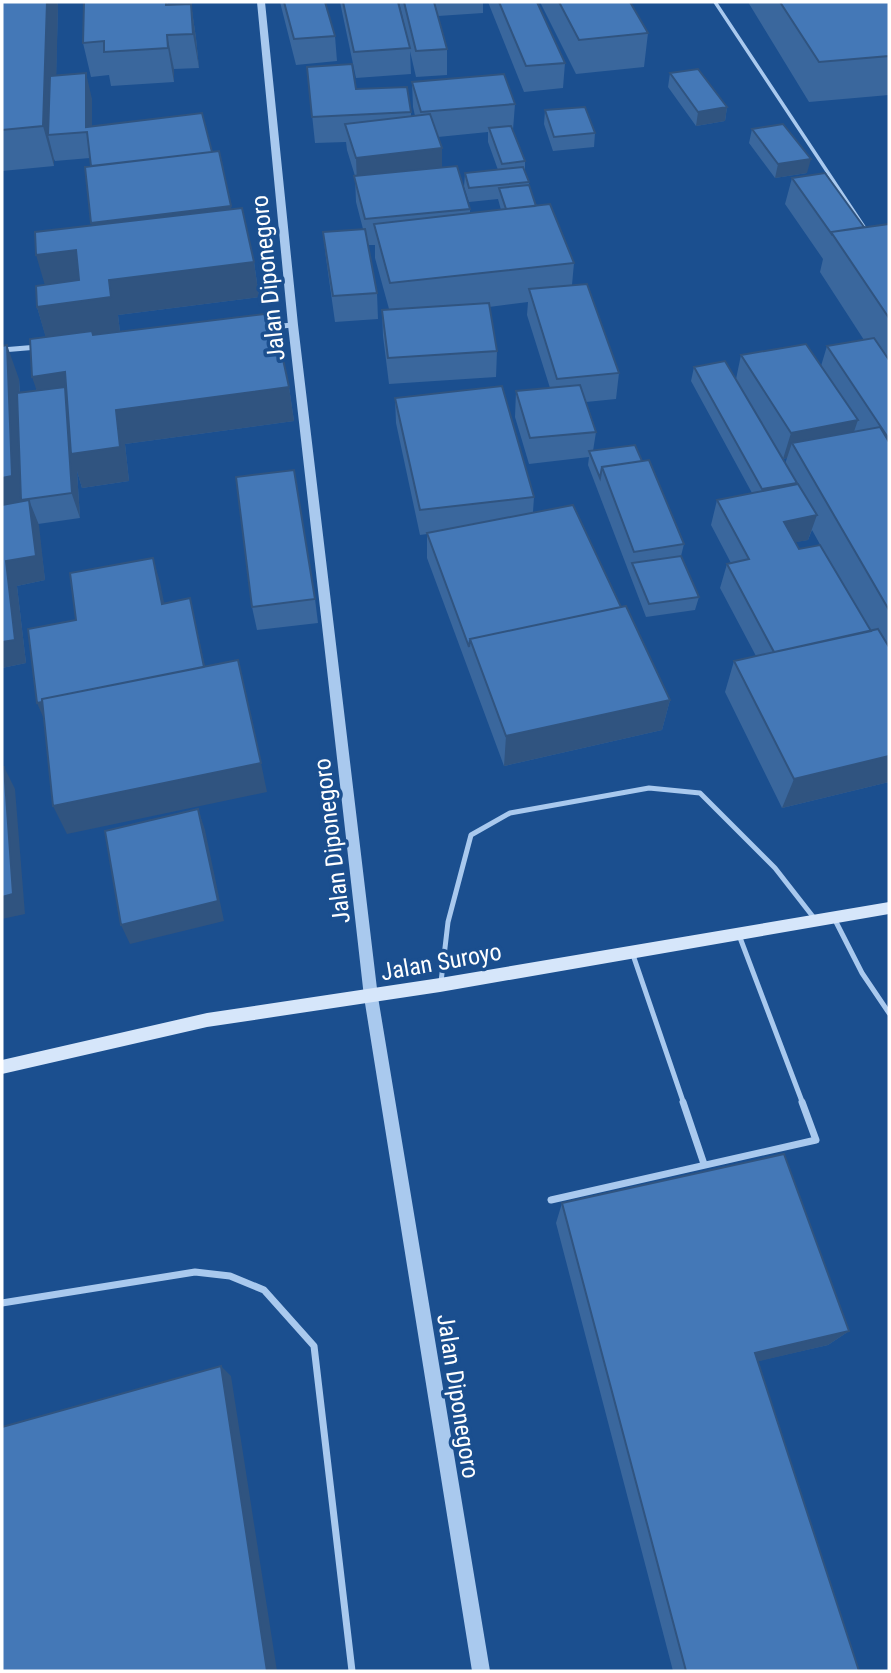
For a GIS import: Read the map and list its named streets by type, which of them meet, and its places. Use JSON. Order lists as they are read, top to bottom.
{
  "streets": {
    "main road": ["Jalan Suroyo"],
    "street": ["Jalan Diponegoro"]
  },
  "crossings": [
    ["Jalan Diponegoro", "Jalan Suroyo"]
  ]
}
